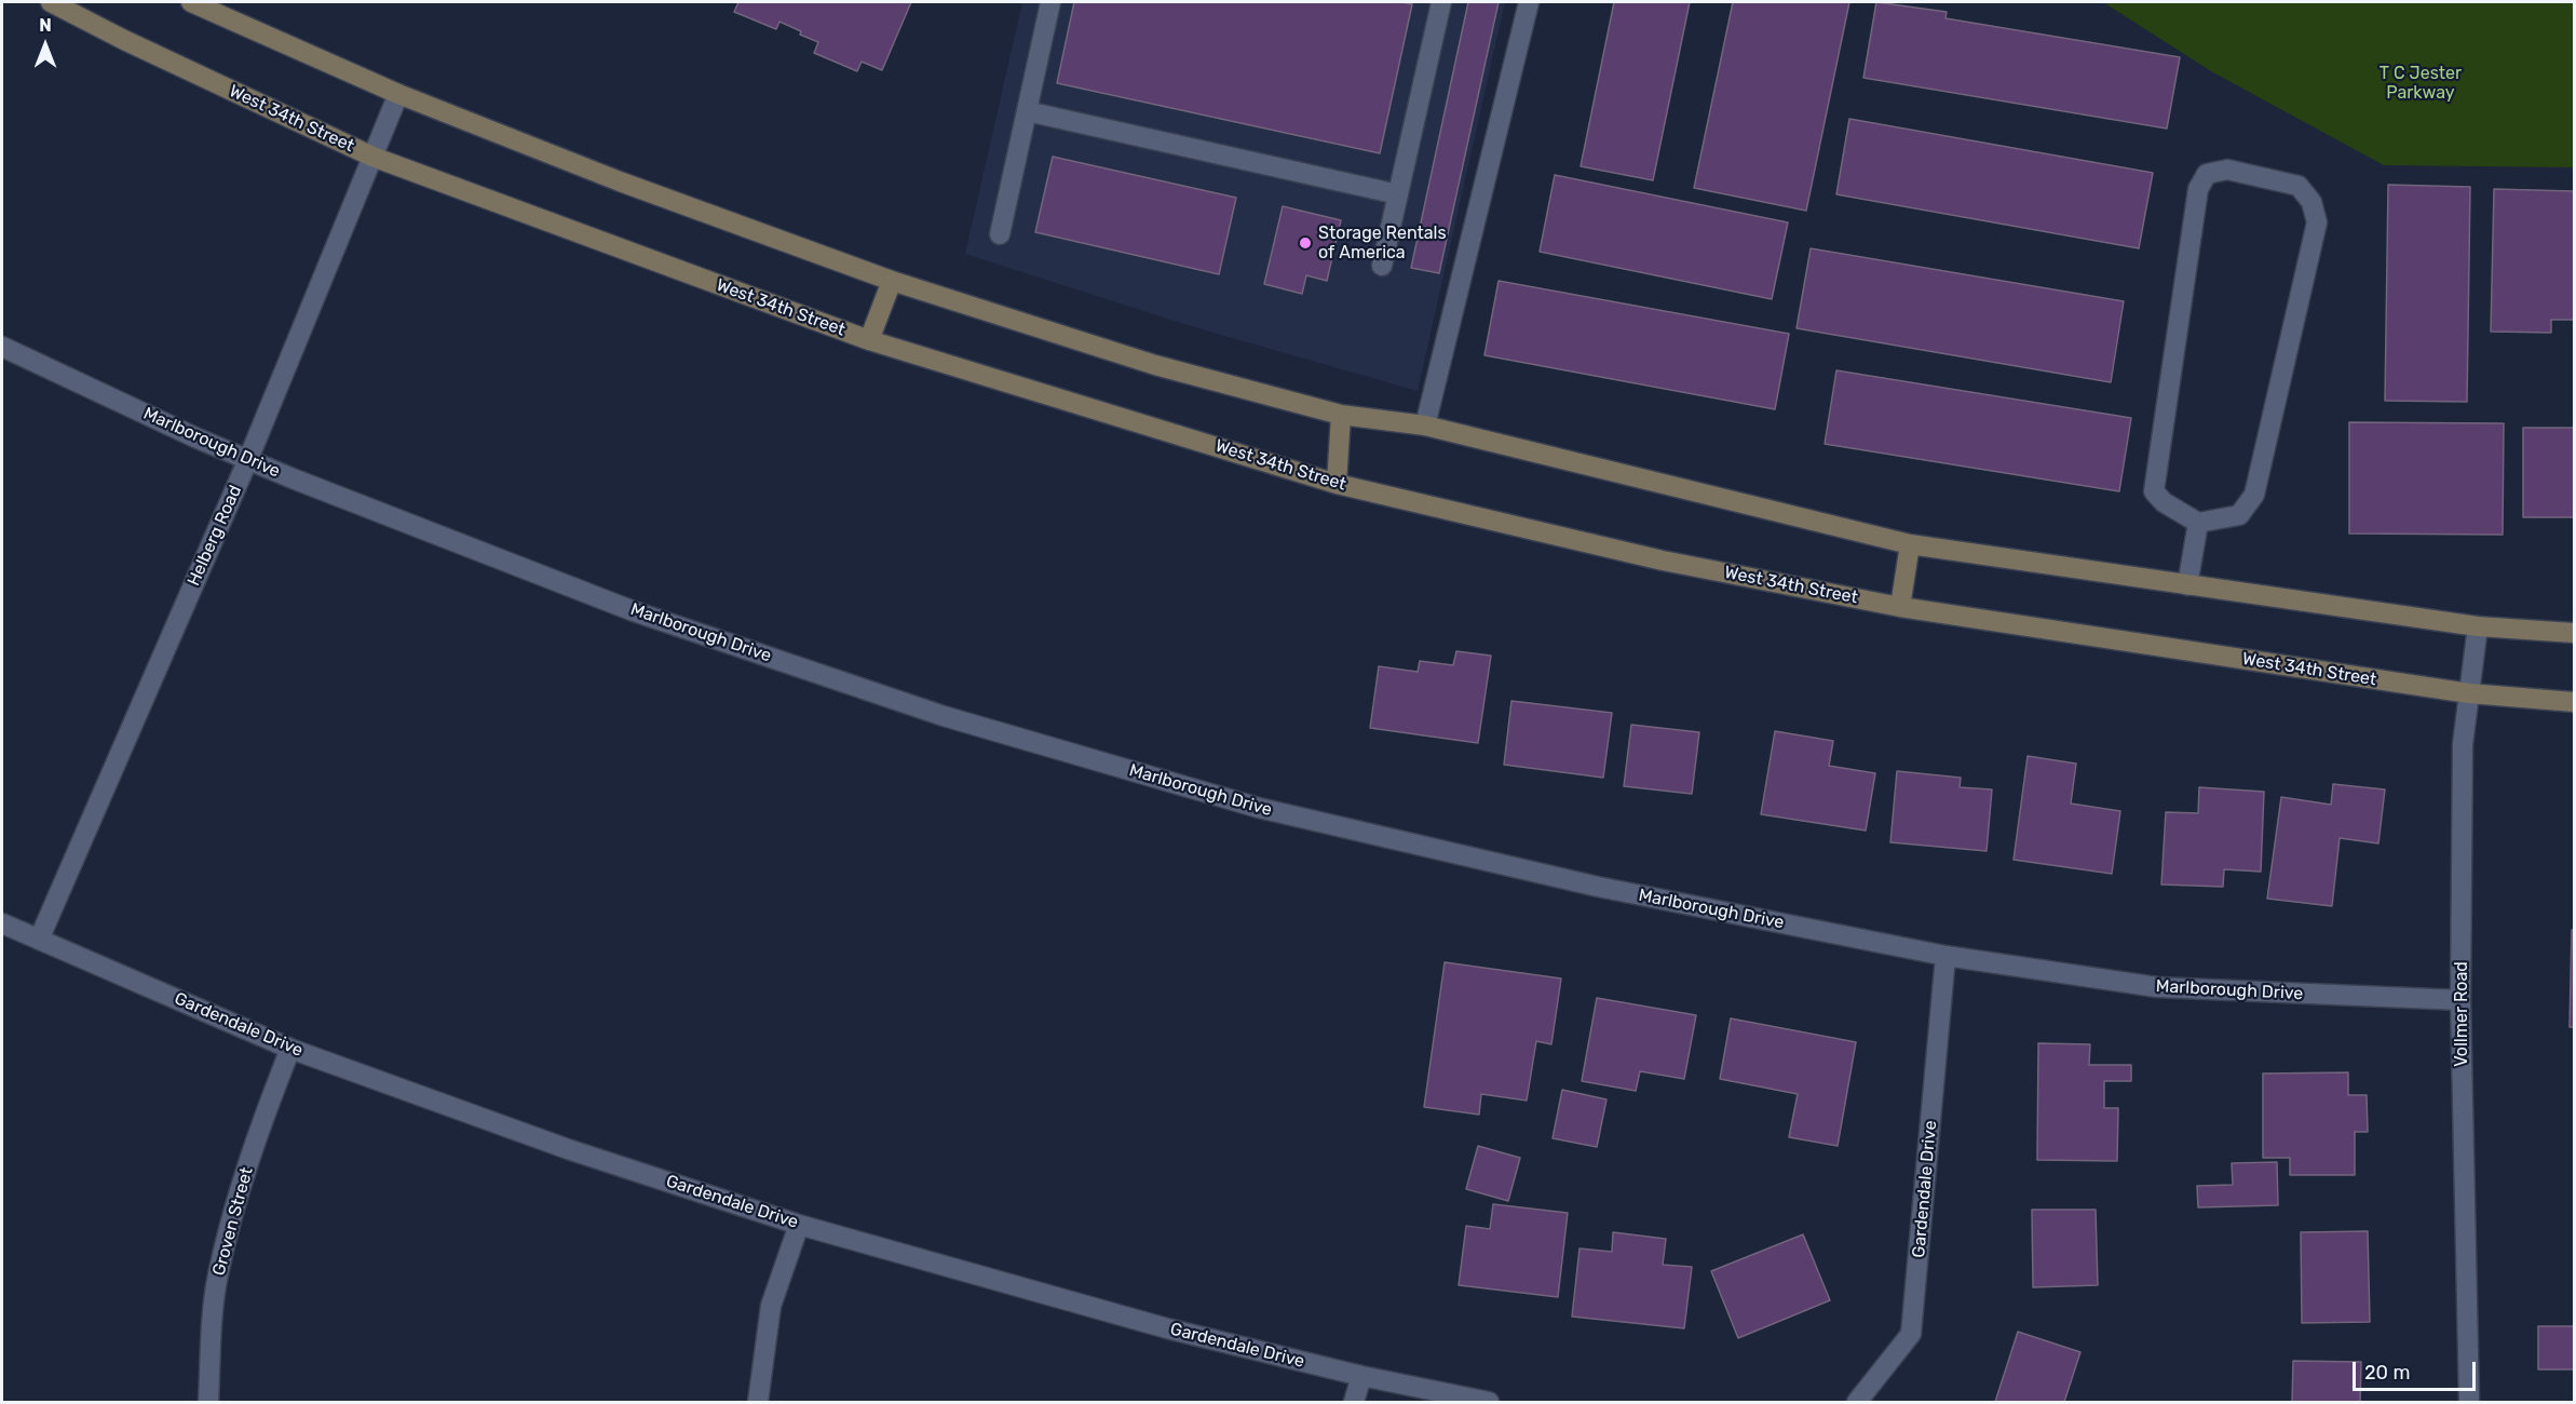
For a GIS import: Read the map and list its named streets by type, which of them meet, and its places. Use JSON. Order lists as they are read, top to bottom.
{
  "streets": {
    "main road": ["West 34th Street"],
    "street": [
      "Marlborough Drive",
      "Helberg Road",
      "Vollmer Road",
      "Gardendale Drive",
      "Groven Street"
    ]
  },
  "crossings": [
    ["West 34th Street", "Helberg Road"],
    ["West 34th Street", "Vollmer Road"],
    ["Marlborough Drive", "Helberg Road"],
    ["Marlborough Drive", "Vollmer Road"],
    ["Marlborough Drive", "Gardendale Drive"],
    ["Helberg Road", "Gardendale Drive"],
    ["Gardendale Drive", "Groven Street"]
  ],
  "parks": ["T C Jester Parkway"],
  "places": ["Storage Rentals of America"],
  "scale_bar": "20 m",
  "north": "top"
}
